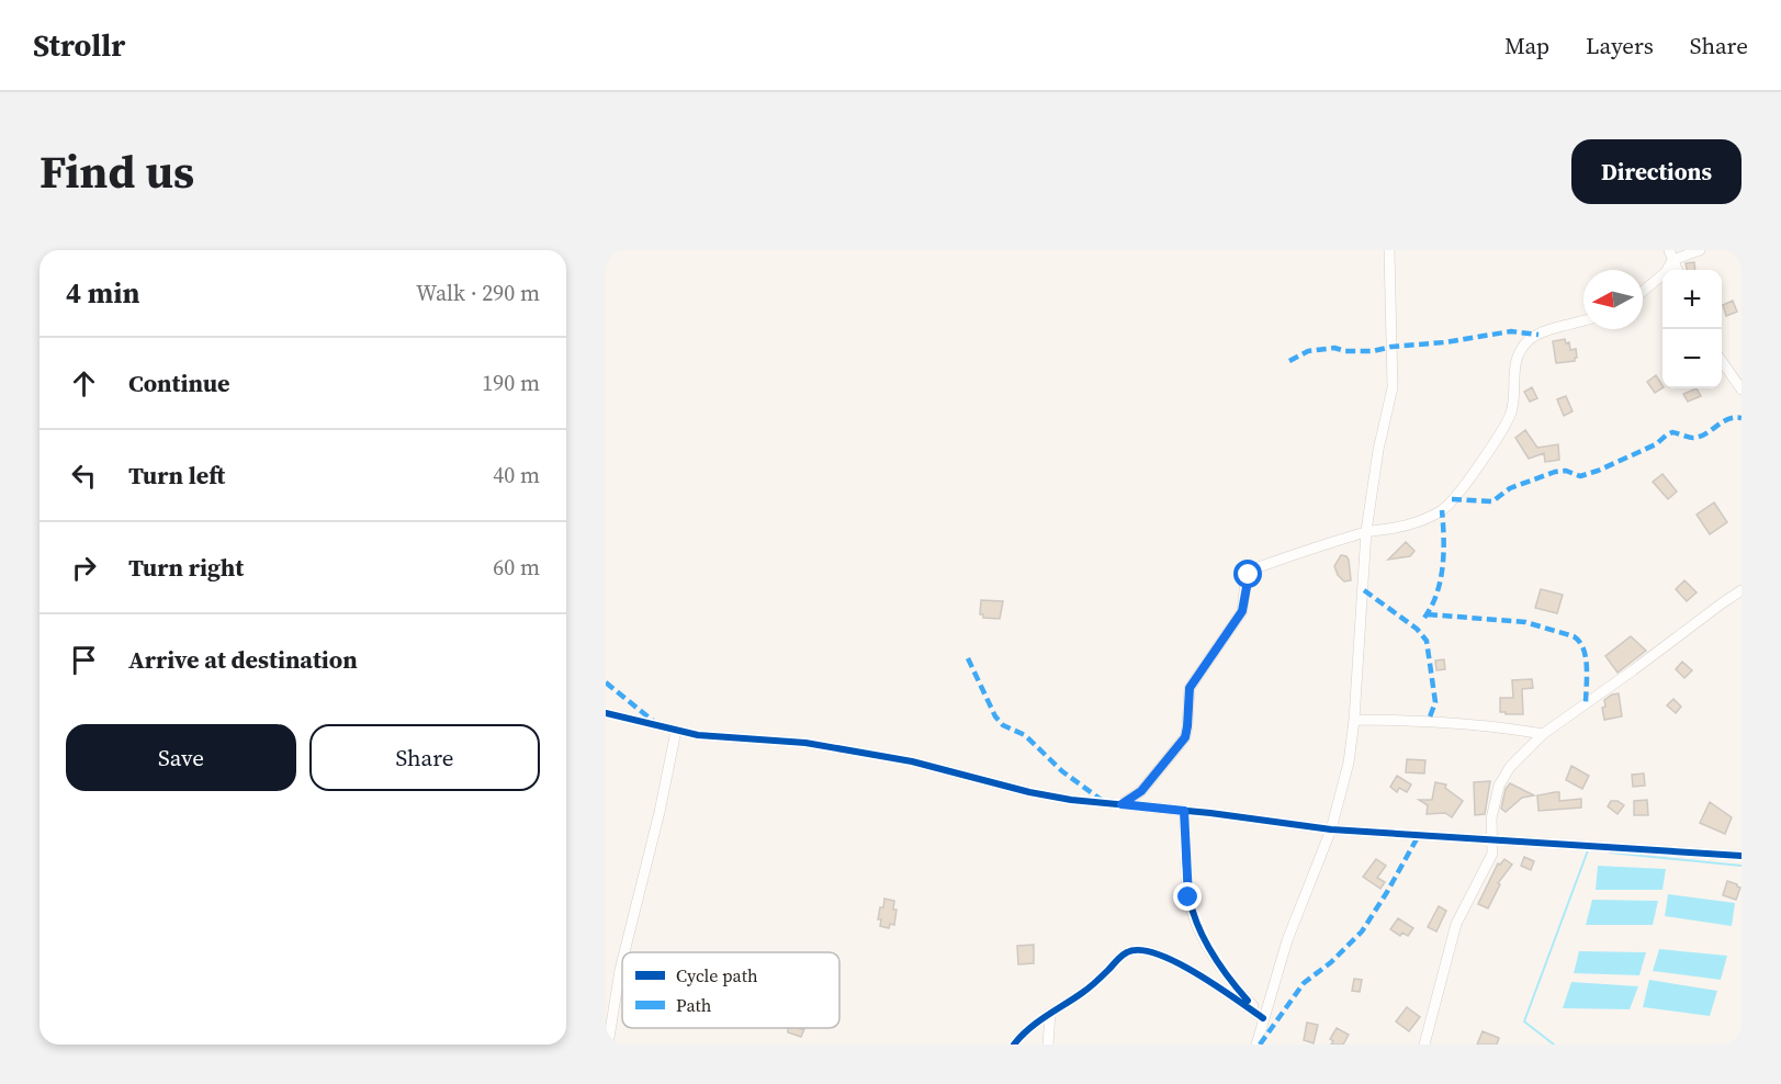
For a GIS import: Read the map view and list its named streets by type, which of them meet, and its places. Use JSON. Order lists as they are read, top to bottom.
{
  "legend": ["Cycle path", "Path"],
  "north": "left",
  "page": {
    "header": "Strollr",
    "nav": ["Map", "Layers", "Share"],
    "title": "Find us",
    "buttons": [
      "Directions",
      ["Save", "Share"]
    ],
    "heading": ["4 min", "Walk · 290 m"],
    "map_buttons": ["+", "−"],
    "list": [
      ["Continue", "190 m"],
      ["Turn left", "40 m"],
      ["Turn right", "60 m"],
      "Arrive at destination"
    ]
  }
}
